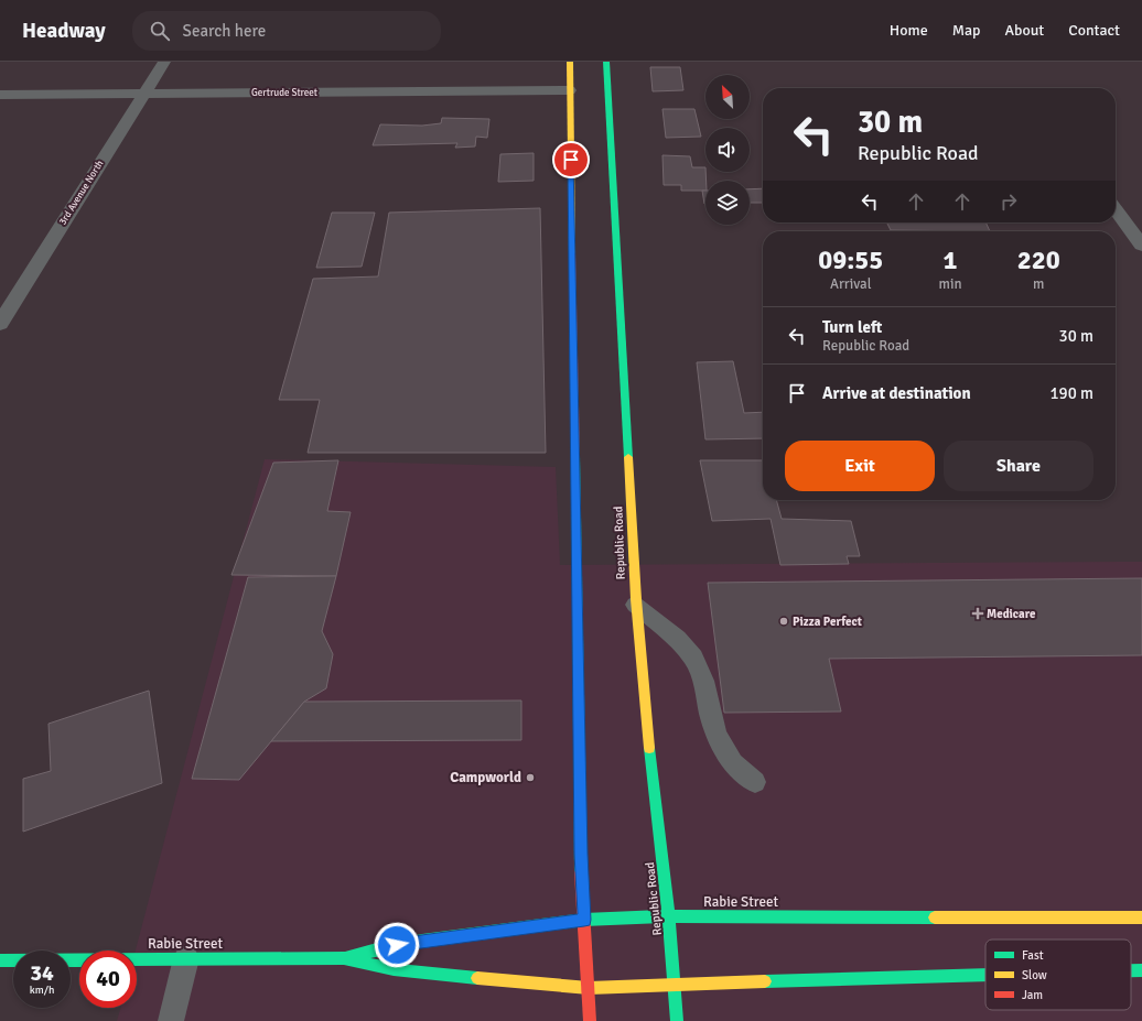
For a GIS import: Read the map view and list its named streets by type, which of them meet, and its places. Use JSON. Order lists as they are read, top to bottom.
{
  "streets": {
    "main road": ["Republic Road", "Rabie Street"],
    "street": ["Gertrude Street", "3rd Avenue North"]
  },
  "crossings": [
    ["Gertrude Street", "3rd Avenue North"],
    ["Republic Road", "Rabie Street"]
  ],
  "places": {
    "health": ["Medicare"],
    "other": ["Pizza Perfect", "Campworld"]
  },
  "legend": ["Fast", "Slow", "Jam"],
  "north": "top left",
  "page": {
    "header": "Headway",
    "search": "Search here",
    "nav": [
      "Home",
      "Map",
      "About",
      "Contact"
    ],
    "turn": ["30 m", "Republic Road"],
    "eta": [
      "09:55",
      "Arrival",
      "1",
      "min",
      "220",
      "m"
    ],
    "list": [
      {
        "name": "Turn left",
        "note": "Republic Road",
        "value": "30 m"
      },
      {
        "name": "Arrive at destination",
        "value": "190 m"
      }
    ],
    "buttons": ["Exit", "Share"],
    "speed": "34 km/h",
    "limit": "40"
  }
}
